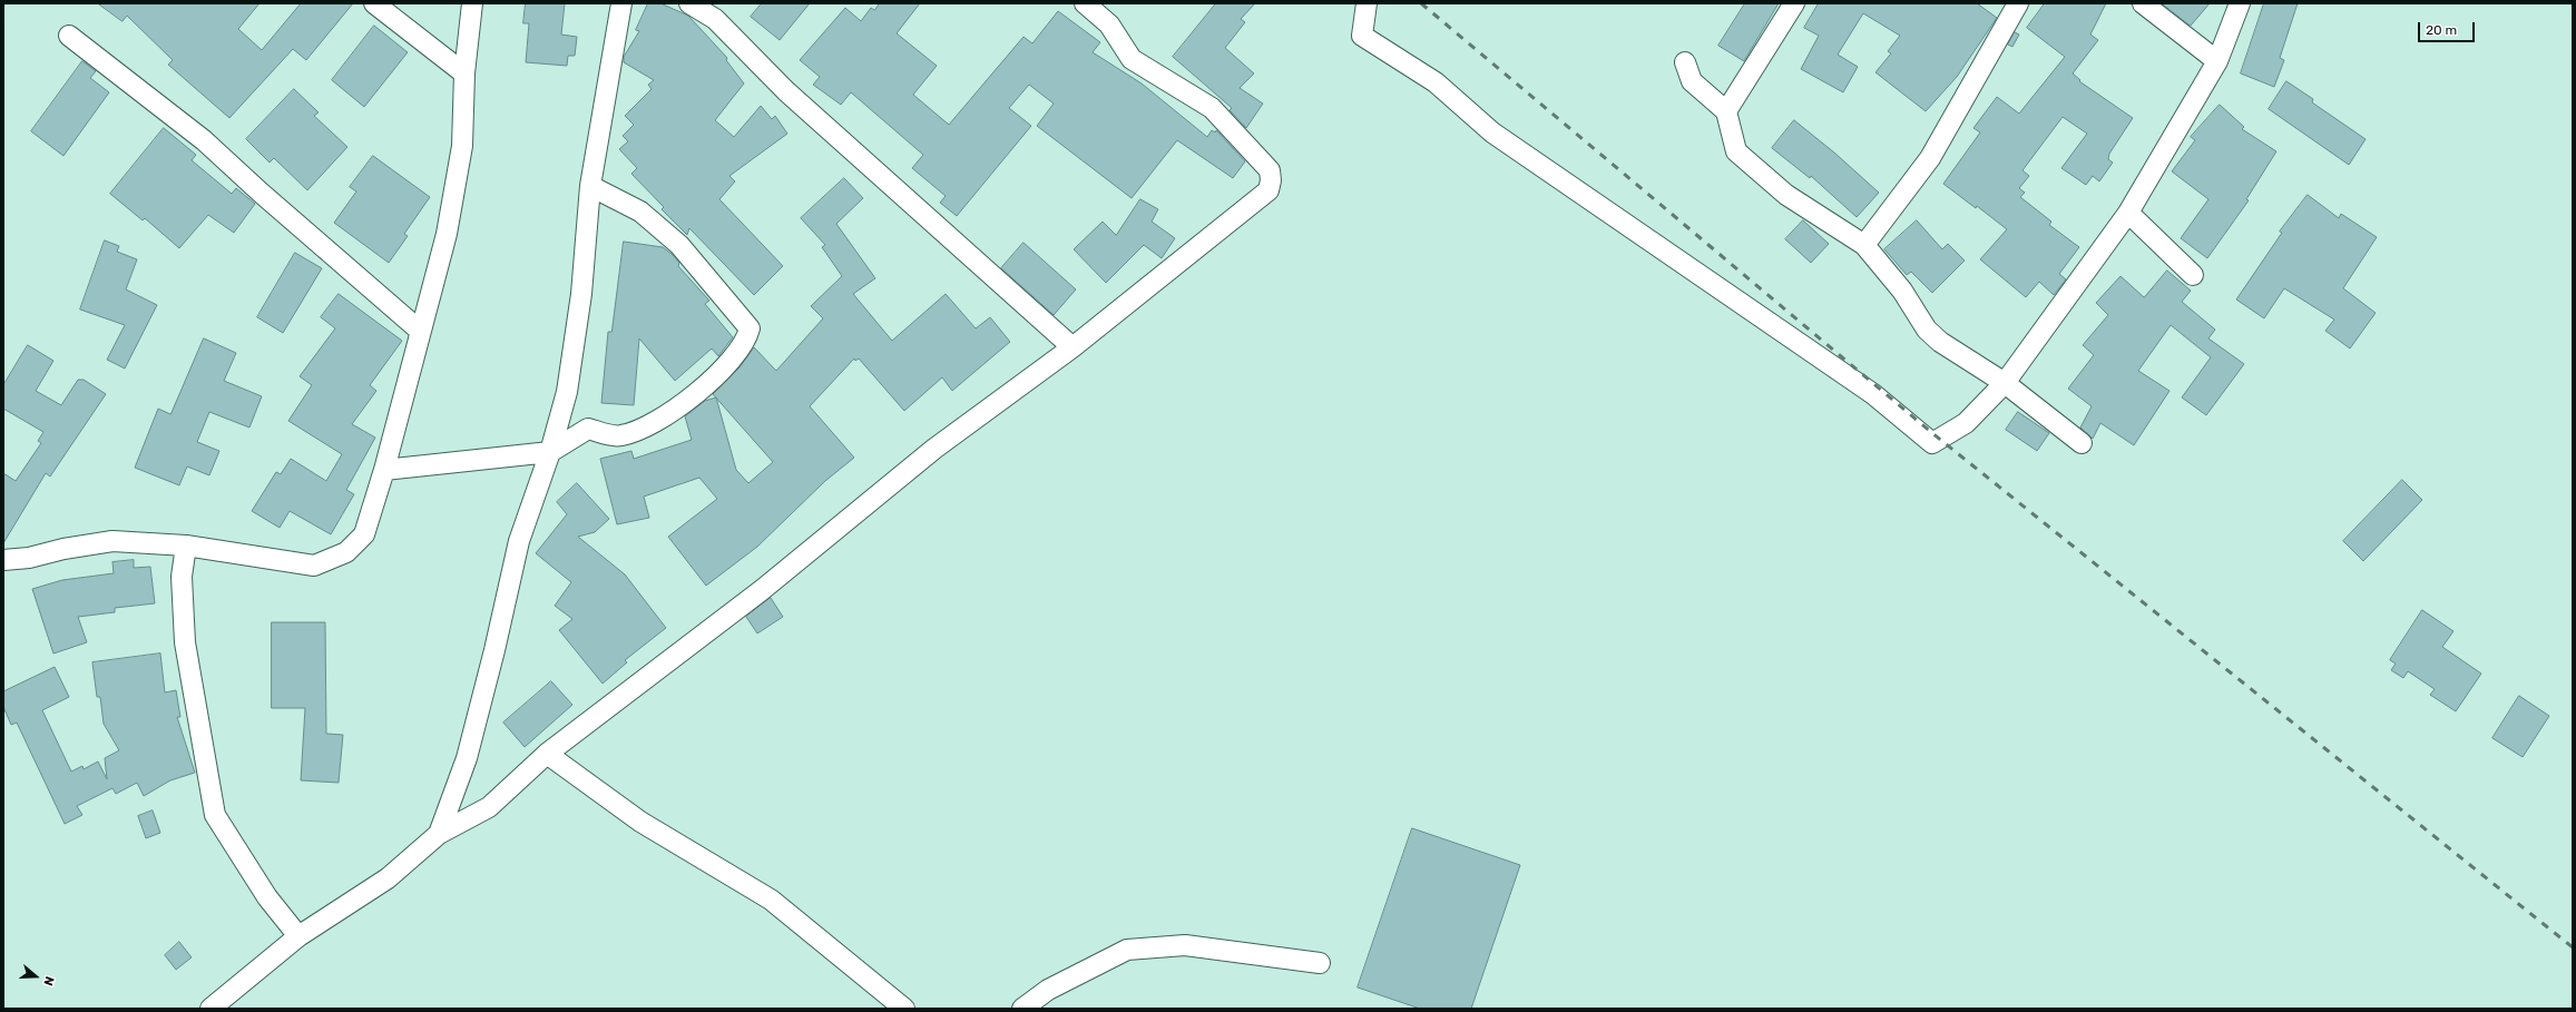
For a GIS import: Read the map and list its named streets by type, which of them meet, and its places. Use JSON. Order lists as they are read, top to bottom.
{
  "scale_bar": "20 m",
  "north": "right"
}
